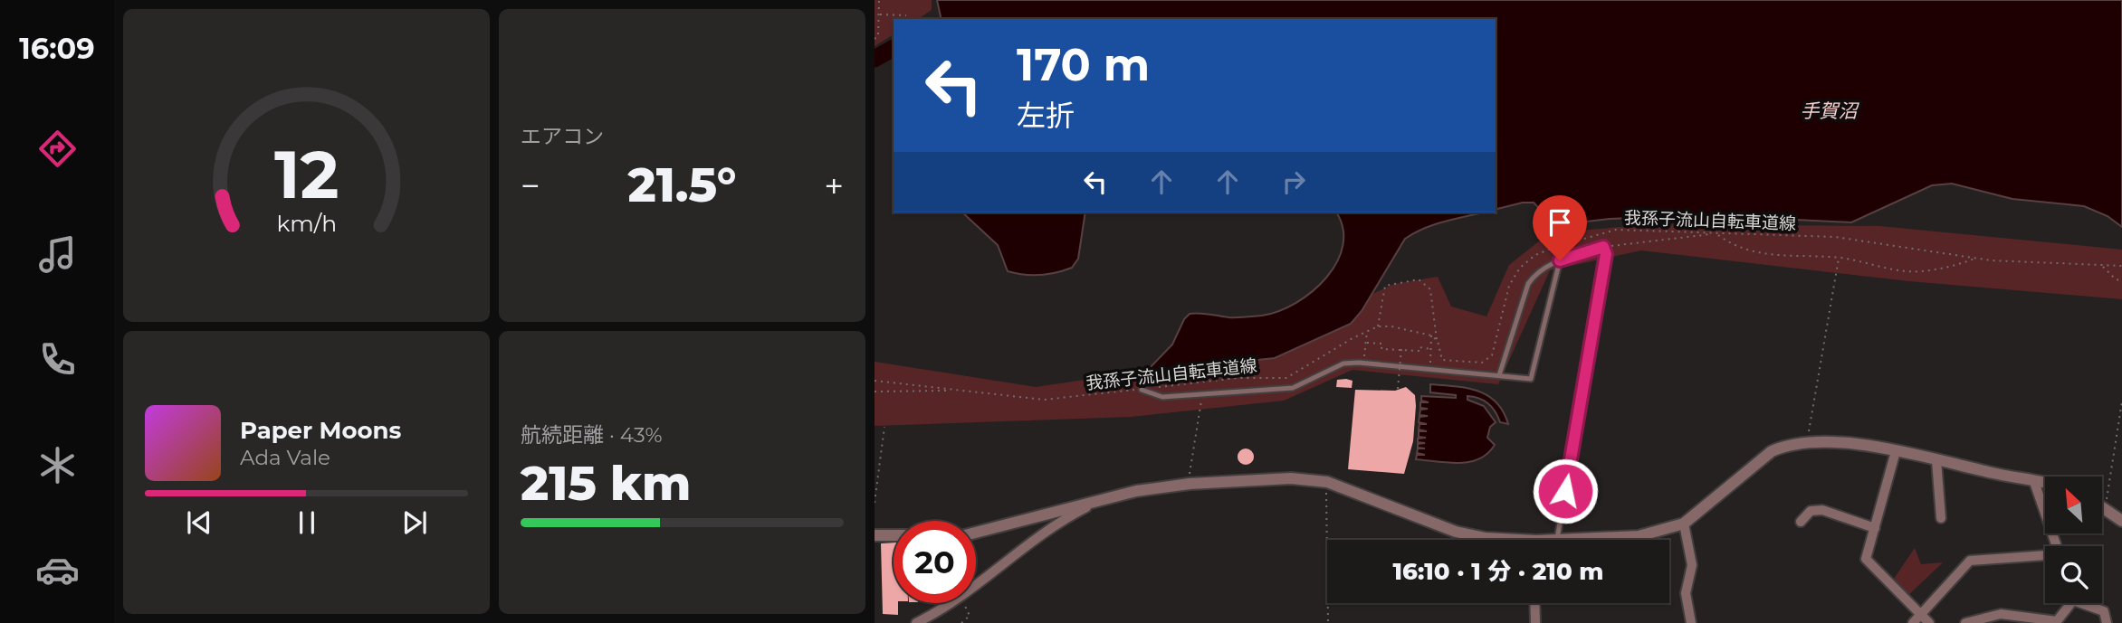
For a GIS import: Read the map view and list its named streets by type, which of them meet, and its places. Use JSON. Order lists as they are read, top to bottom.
{
  "streets": {
    "path": ["我孫子流山自転車道線"]
  },
  "water": ["手賀沼"],
  "north": "top left",
  "page": {
    "tabs": "16:09",
    "tile": [
      "エアコン",
      ["航続距離 · 43%", "215 km"]
    ],
    "turn": ["170 m", "左折"],
    "heat": ["−", "21.5°", "+"],
    "song": ["Paper Moons", "Ada Vale"],
    "limit": "20",
    "trip": "16:10 · 1 分 · 210 m",
    "gauge": ["12", "km/h"]
  }
}
